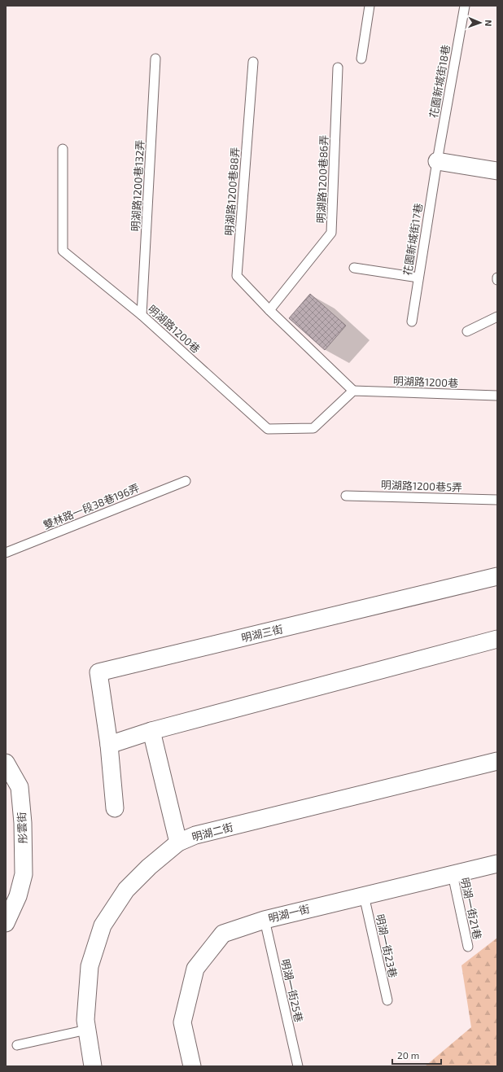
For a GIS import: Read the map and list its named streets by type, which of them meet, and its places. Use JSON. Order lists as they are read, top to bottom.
{
  "streets": {
    "street": [
      "明湖三街",
      "彤雲街",
      "明湖二街",
      "明湖一街"
    ],
    "lane": [
      "花園新城街18巷",
      "明湖路1200巷86弄",
      "明湖路1200巷132弄",
      "明湖路1200巷88弄",
      "花園新城街17巷",
      "明湖路1200巷",
      "明湖路1200巷5弄",
      "雙林路一段38巷196弄",
      "明湖一街21巷",
      "明湖一街23巷",
      "明湖一街25巷"
    ]
  },
  "crossings": [
    ["花園新城街18巷", "花園新城街17巷"],
    ["明湖路1200巷86弄", "明湖路1200巷88弄"],
    ["明湖路1200巷132弄", "明湖路1200巷"],
    ["明湖一街21巷", "明湖一街"],
    ["明湖一街", "明湖一街23巷"],
    ["明湖一街", "明湖一街25巷"]
  ],
  "scale_bar": "20 m",
  "north": "right"
}
